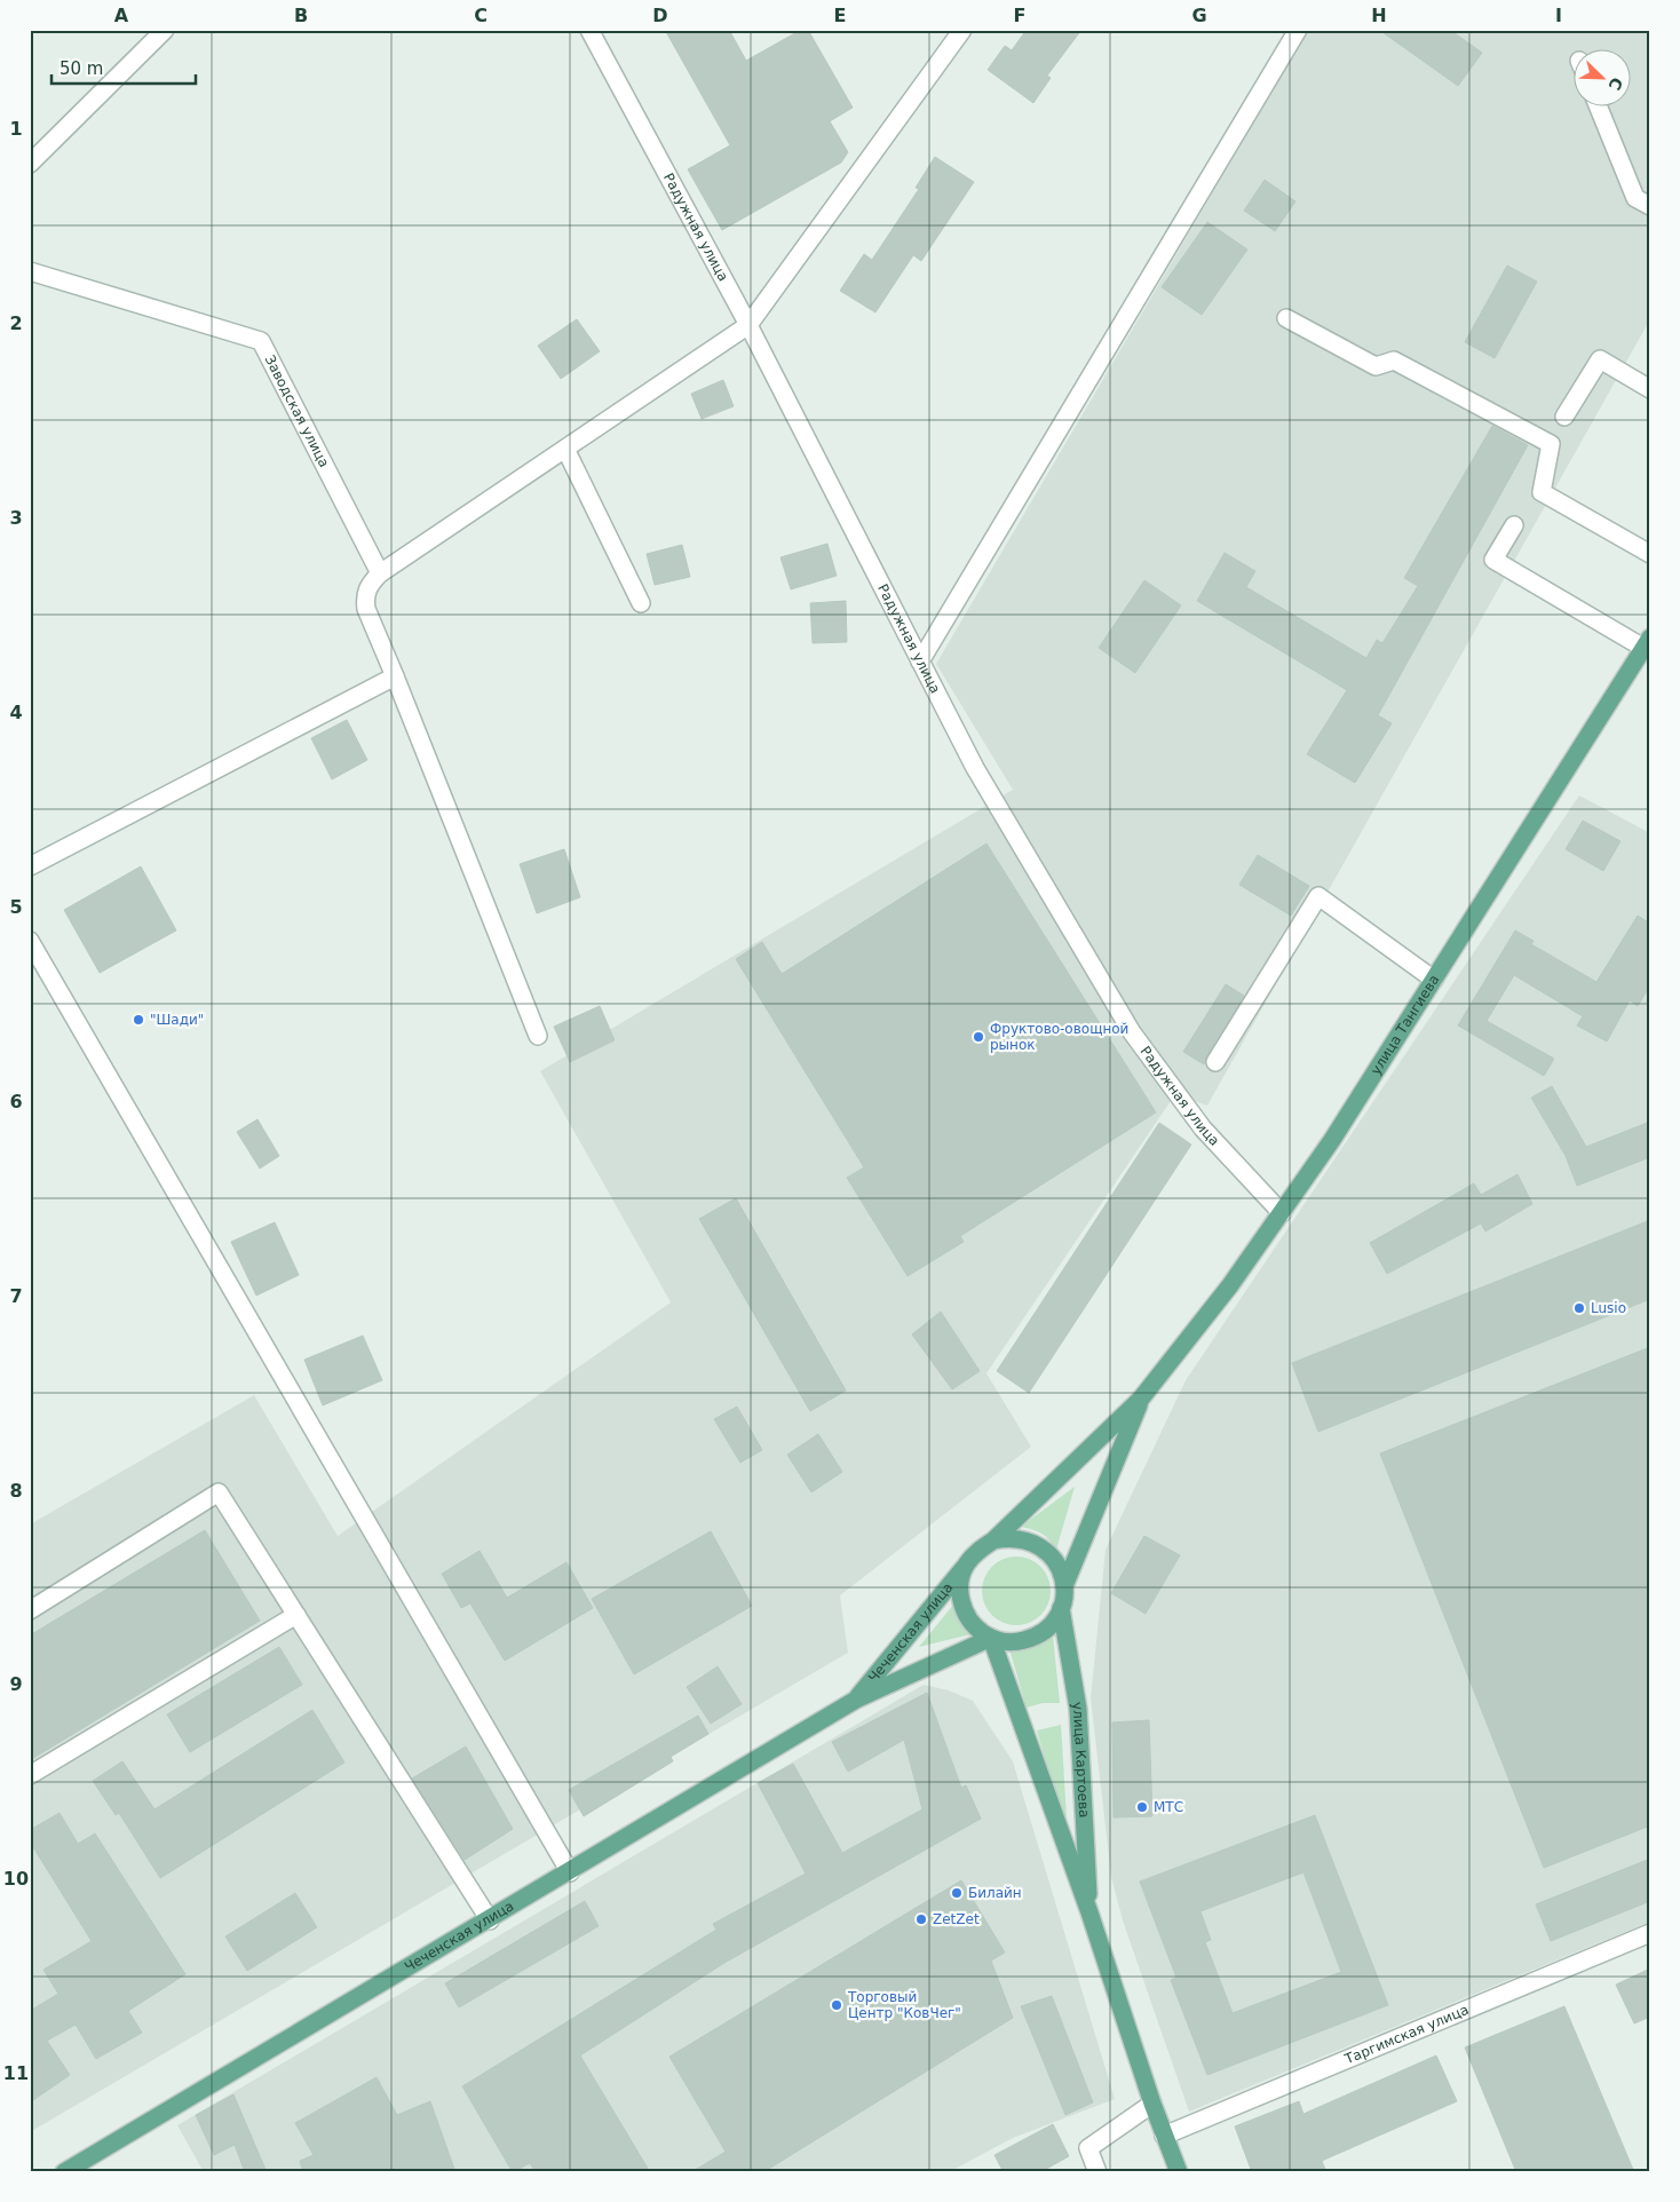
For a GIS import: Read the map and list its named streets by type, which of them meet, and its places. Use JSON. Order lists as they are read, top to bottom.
{
  "streets": {
    "main road": ["улица Тангиева", "Чеченская улица", "улица Картоева"],
    "street": ["Радужная улица", "Заводская улица", "Таргимская улица"]
  },
  "crossings": [
    ["Радужная улица", "улица Тангиева"],
    ["Чеченская улица", "улица Картоева"],
    ["улица Картоева", "Таргимская улица"]
  ],
  "places": [
    "\"Шади\"",
    "Фруктово-овощной рынок",
    "Lusio",
    "МТС",
    "Билайн",
    "ZetZet",
    "Торговый Центр \"КовЧег\""
  ],
  "scale_bar": "50 m",
  "north": "bottom right",
  "grid": {
    "columns": [
      "A",
      "B",
      "C",
      "D",
      "E",
      "F",
      "G",
      "H",
      "I"
    ],
    "rows": [
      "1",
      "2",
      "3",
      "4",
      "5",
      "6",
      "7",
      "8",
      "9",
      "10",
      "11"
    ]
  }
}
